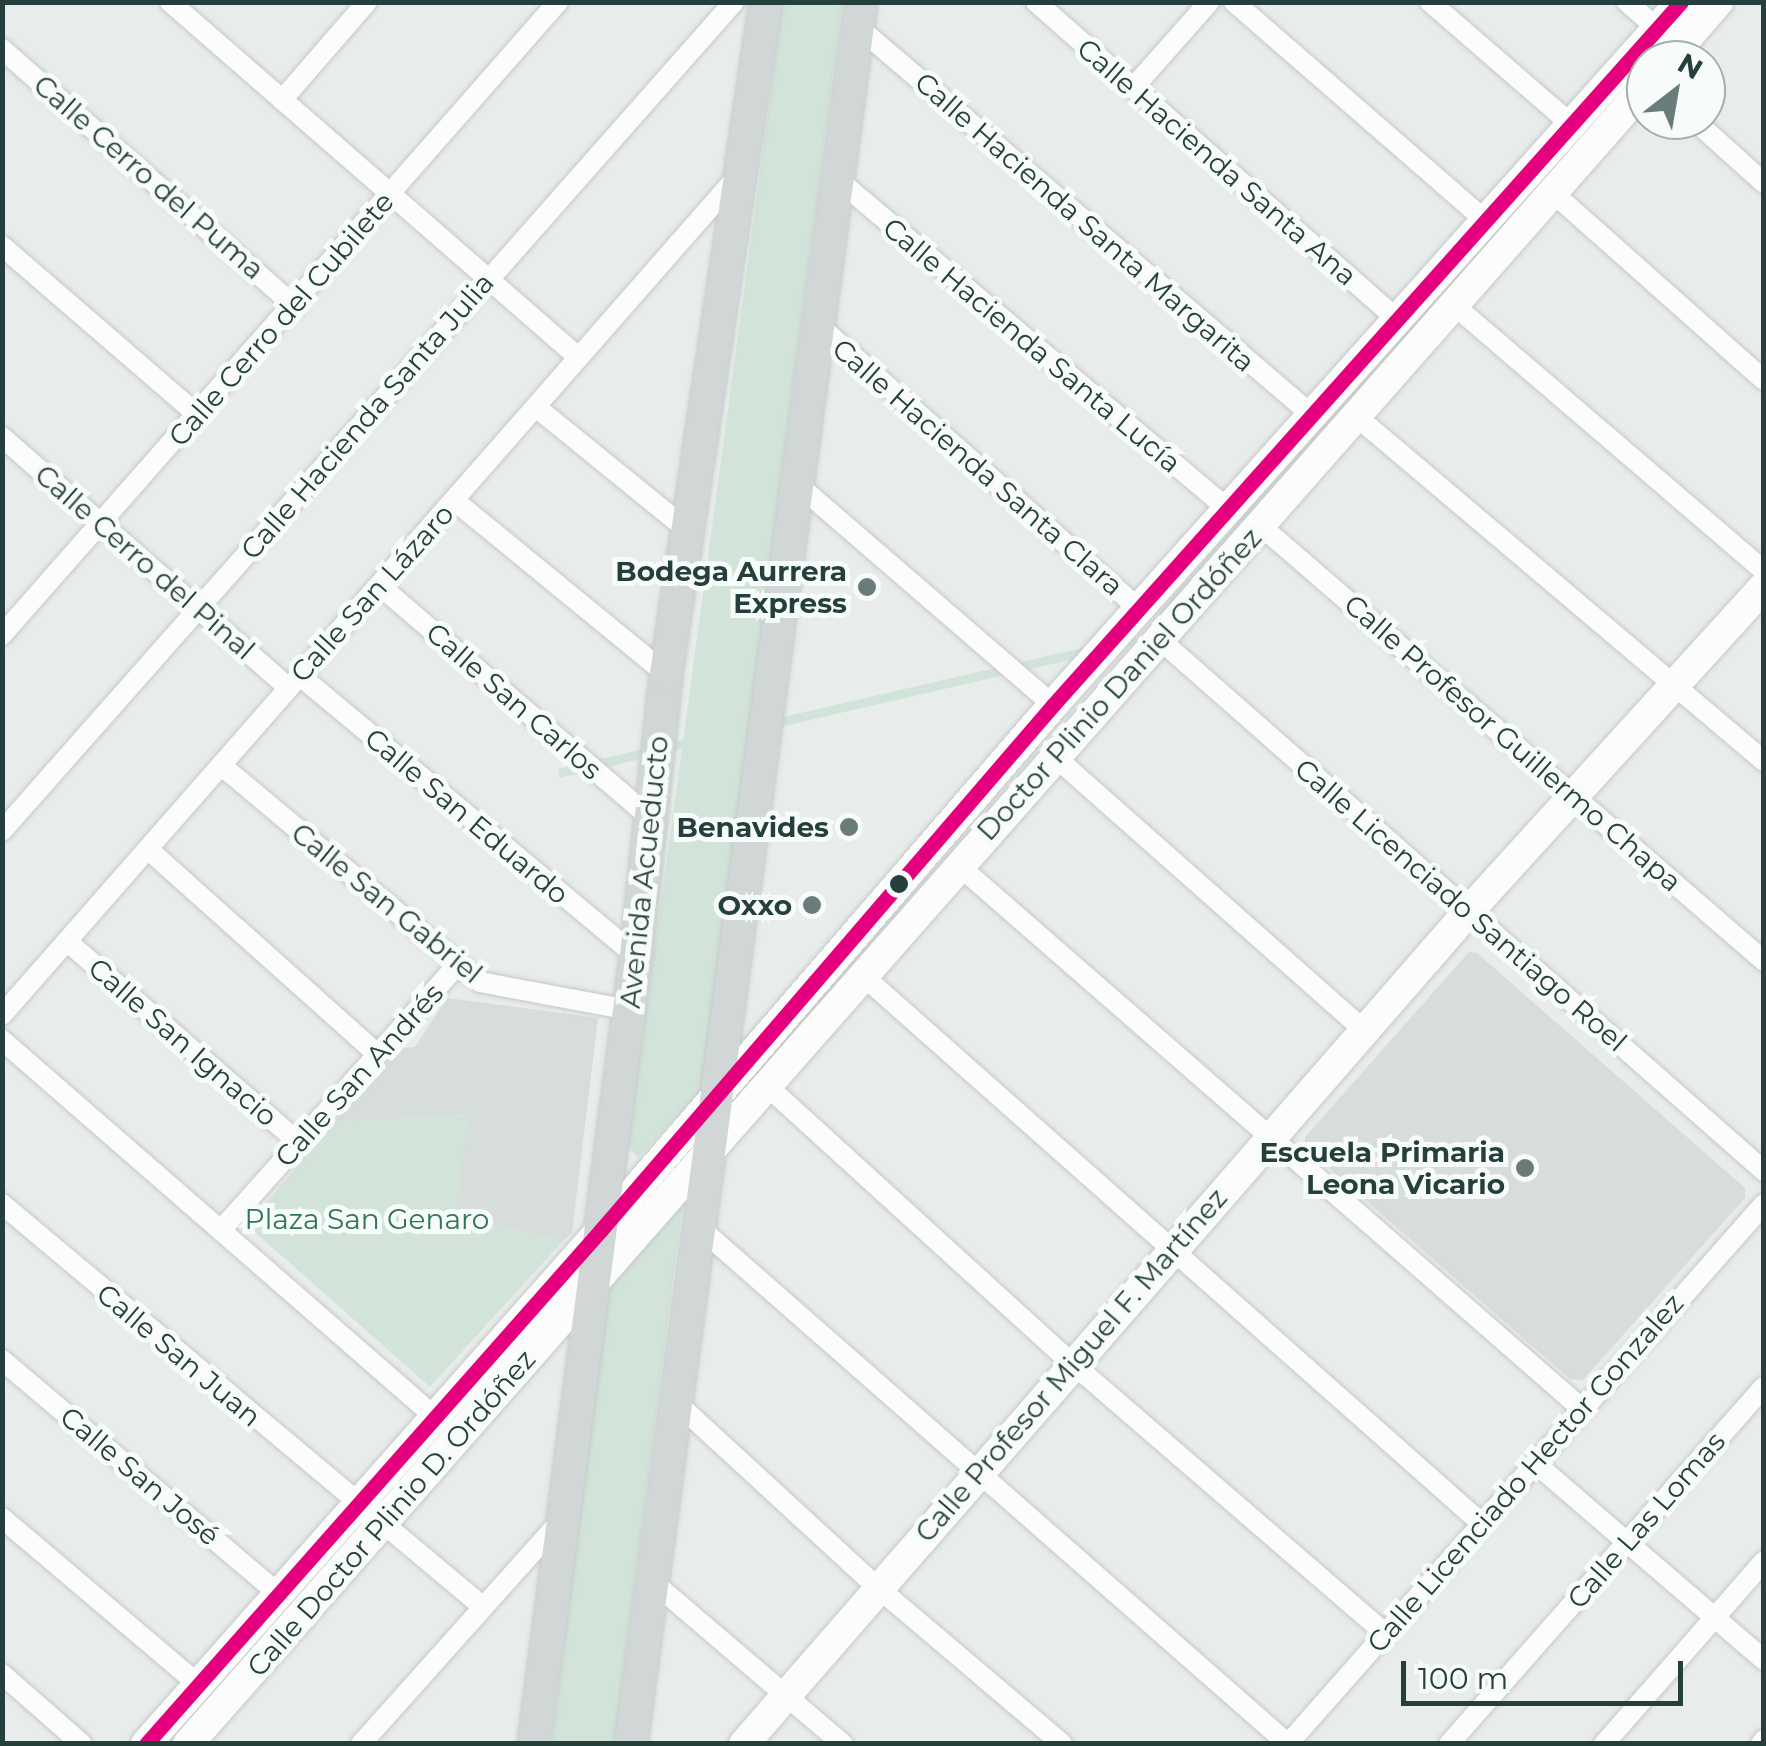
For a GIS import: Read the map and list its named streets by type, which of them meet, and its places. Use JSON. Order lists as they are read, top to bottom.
{
  "streets": {
    "main road": ["Avenida Acueducto"],
    "street": [
      "Calle Hacienda Santa Ana",
      "Calle Cerro del Puma",
      "Calle Hacienda Santa Margarita",
      "Calle Cerro del Cubilete",
      "Calle Hacienda Santa Lucía",
      "Calle Hacienda Santa Julia",
      "Calle Hacienda Santa Clara",
      "Calle Cerro del Pinal",
      "Calle San Lázaro",
      "Doctor Plinio Daniel Ordóñez",
      "Calle San Carlos",
      "Calle Profesor Guillermo Chapa",
      "Calle San Eduardo",
      "Calle San Gabriel",
      "Calle Licenciado Santiago Roel",
      "Calle San Ignacio",
      "Calle San Andrés",
      "Calle San Juan",
      "Calle Profesor Miguel F. Martínez",
      "Calle Licenciado Hector Gonzalez",
      "Calle San José",
      "Calle Doctor Plinio D. Ordóñez",
      "Calle Las Lomas"
    ]
  },
  "crossings": [
    ["Calle Hacienda Santa Ana", "Doctor Plinio Daniel Ordóñez"],
    ["Calle Cerro del Puma", "Calle Cerro del Cubilete"],
    ["Calle Hacienda Santa Margarita", "Doctor Plinio Daniel Ordóñez"],
    ["Calle Cerro del Cubilete", "Calle Cerro del Pinal"],
    ["Calle Hacienda Santa Lucía", "Doctor Plinio Daniel Ordóñez"],
    ["Calle Hacienda Santa Julia", "Calle Cerro del Pinal"],
    ["Calle Hacienda Santa Clara", "Doctor Plinio Daniel Ordóñez"],
    ["Calle Cerro del Pinal", "Calle San Lázaro"],
    ["Calle Cerro del Pinal", "Calle San Eduardo"],
    ["Calle San Lázaro", "Calle San Carlos"],
    ["Calle San Lázaro", "Calle San Eduardo"],
    ["Calle San Lázaro", "Avenida Acueducto"],
    ["Calle San Lázaro", "Calle San Gabriel"],
    ["Calle San Lázaro", "Calle San Ignacio"],
    ["Doctor Plinio Daniel Ordóñez", "Calle Profesor Guillermo Chapa"],
    ["Doctor Plinio Daniel Ordóñez", "Avenida Acueducto"],
    ["Doctor Plinio Daniel Ordóñez", "Calle Licenciado Santiago Roel"],
    ["Doctor Plinio Daniel Ordóñez", "Calle Doctor Plinio D. Ordóñez"],
    ["Calle San Carlos", "Avenida Acueducto"],
    ["Calle Profesor Guillermo Chapa", "Calle Profesor Miguel F. Martínez"],
    ["Calle San Eduardo", "Avenida Acueducto"],
    ["Avenida Acueducto", "Calle San Gabriel"],
    ["Avenida Acueducto", "Calle Doctor Plinio D. Ordóñez"],
    ["Calle San Gabriel", "Calle San Andrés"],
    ["Calle Licenciado Santiago Roel", "Calle Profesor Miguel F. Martínez"],
    ["Calle San Ignacio", "Calle San Andrés"],
    ["Calle San Juan", "Calle Doctor Plinio D. Ordóñez"],
    ["Calle San José", "Calle Doctor Plinio D. Ordóñez"]
  ],
  "parks": ["Plaza San Genaro"],
  "places": [
    "Bodega Aurrera Express",
    "Benavides",
    "Oxxo",
    "Escuela Primaria Leona Vicario"
  ],
  "scale_bar": "100 m",
  "north": "top right"
}
